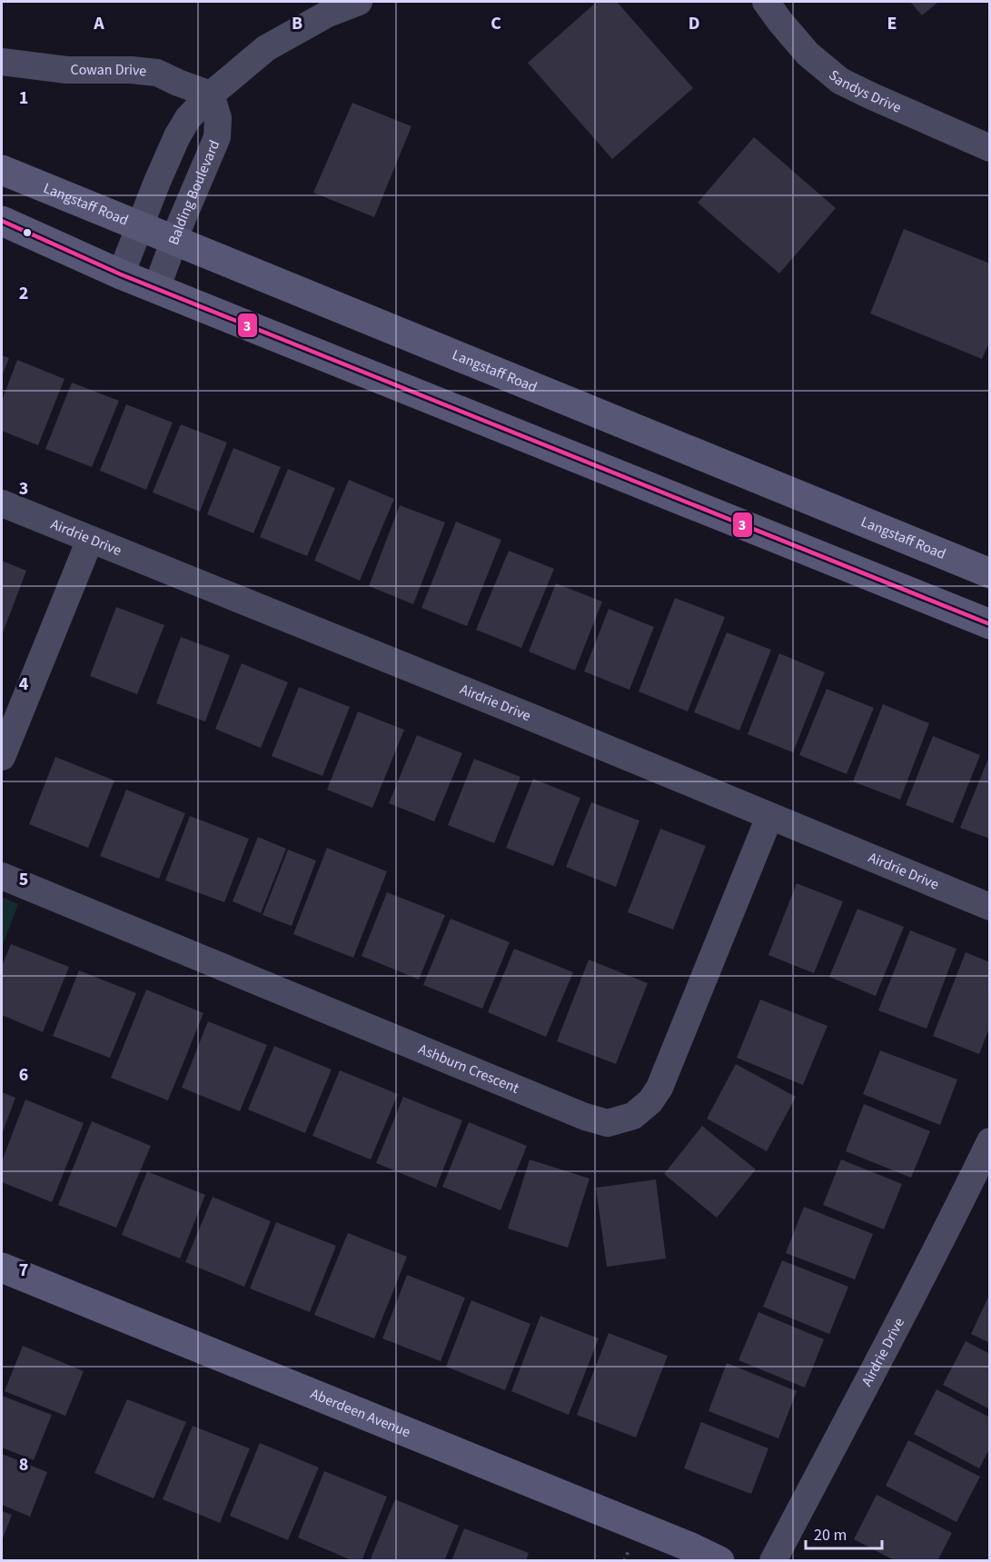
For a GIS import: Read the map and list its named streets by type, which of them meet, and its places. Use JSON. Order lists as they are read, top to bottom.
{
  "streets": {
    "main road": ["Langstaff Road", "Aberdeen Avenue"],
    "street": [
      "Cowan Drive",
      "Sandys Drive",
      "Balding Boulevard",
      "Airdrie Drive",
      "Ashburn Crescent"
    ]
  },
  "crossings": [
    ["Cowan Drive", "Balding Boulevard"],
    ["Balding Boulevard", "Langstaff Road"],
    ["Airdrie Drive", "Ashburn Crescent"]
  ],
  "lines": ["transit line 3"],
  "scale_bar": "20 m",
  "grid": {
    "columns": [
      "A",
      "B",
      "C",
      "D",
      "E"
    ],
    "rows": [
      "1",
      "2",
      "3",
      "4",
      "5",
      "6",
      "7",
      "8"
    ]
  }
}
